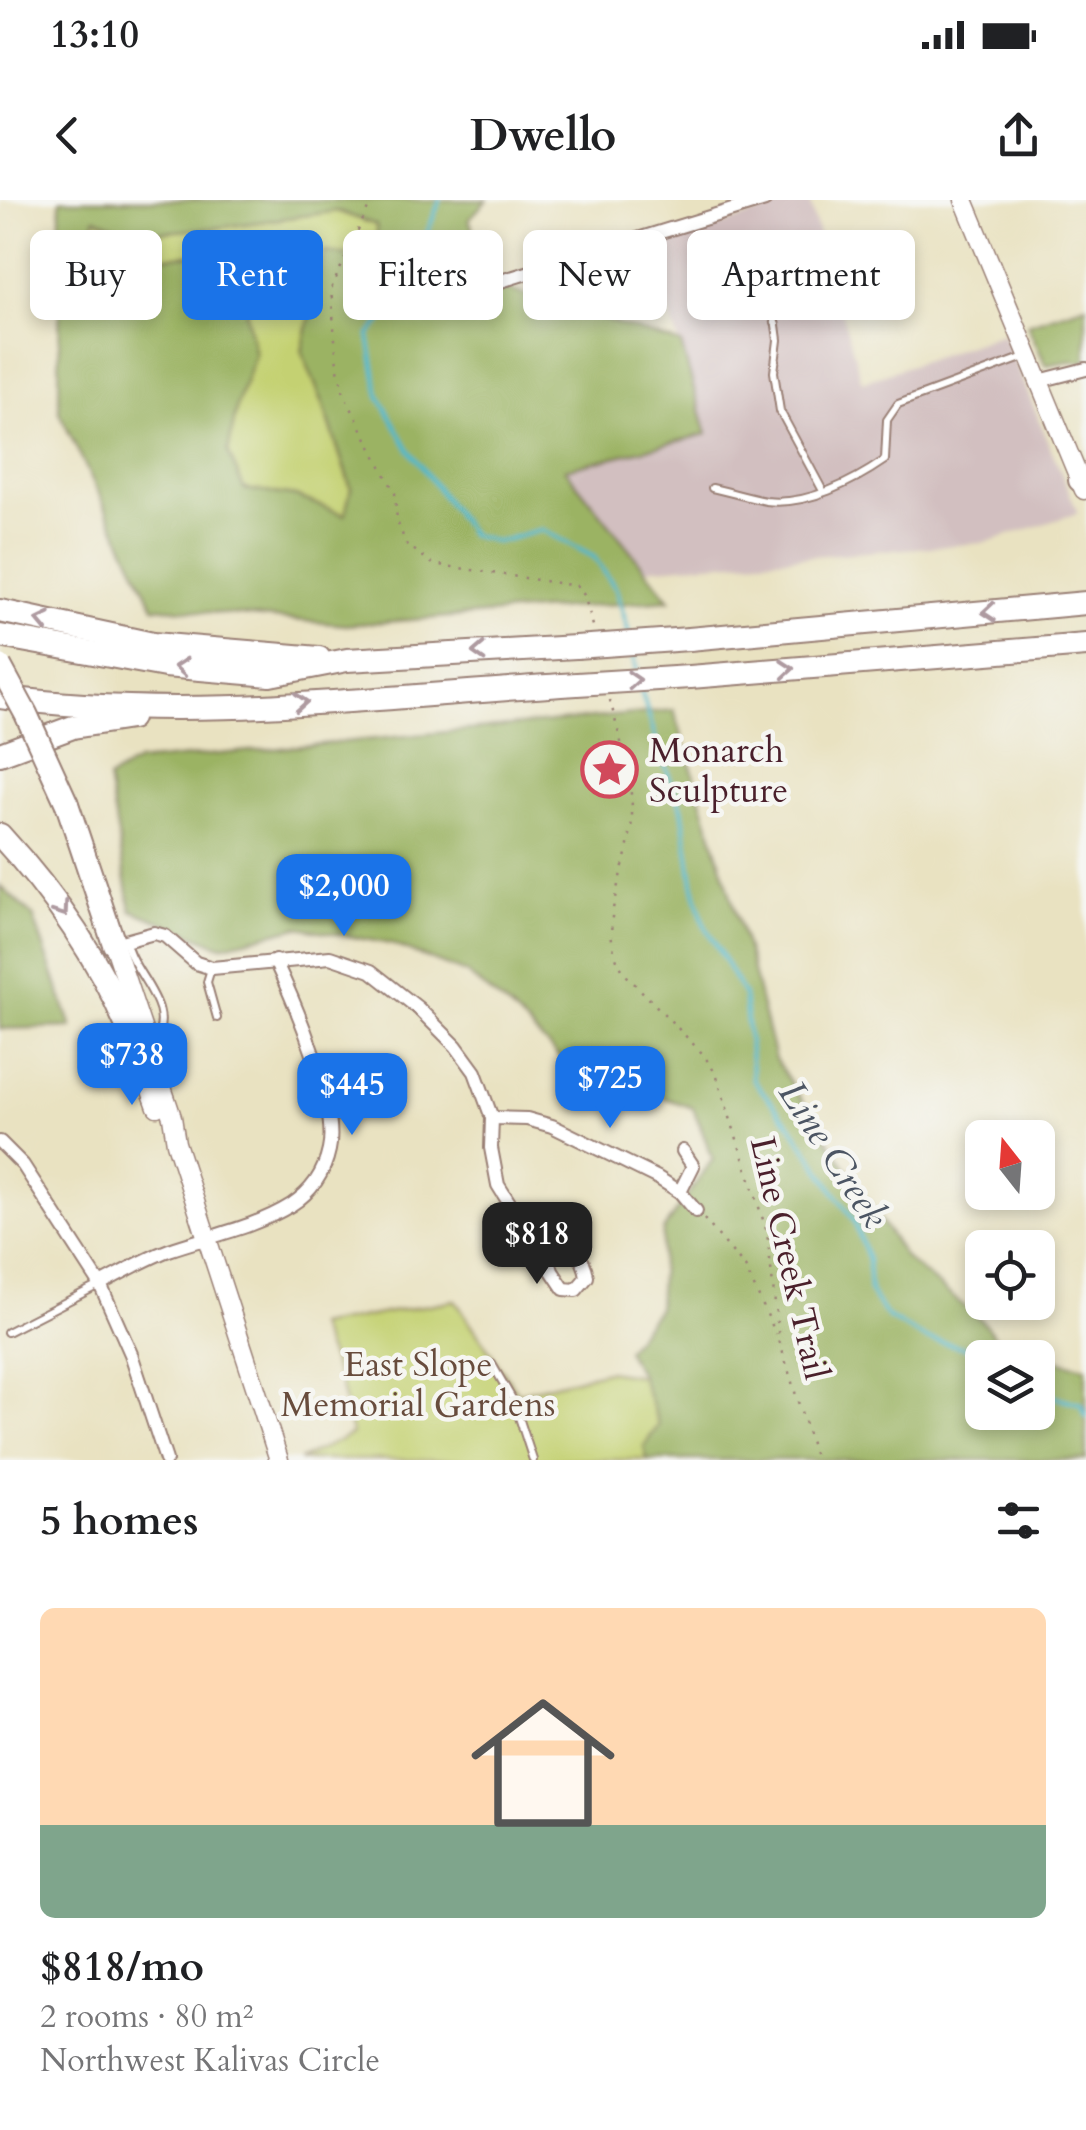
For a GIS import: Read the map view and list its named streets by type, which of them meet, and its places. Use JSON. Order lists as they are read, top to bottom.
{
  "streets": {
    "path": ["Line Creek Trail"]
  },
  "water": ["Line Creek"],
  "parks": ["East Slope Memorial Gardens"],
  "places": {
    "place": ["Monarch Sculpture"]
  },
  "north": "top",
  "page": {
    "status": "13:10",
    "header": "Dwello",
    "chip": [
      "Buy",
      "Rent",
      "Filters",
      "New",
      "Apartment"
    ],
    "price": [
      "$2,000",
      "$738",
      "$725",
      "$445",
      "$818"
    ],
    "heading": "5 homes",
    "list": [
      {
        "name": "$818/mo",
        "note": "2 rooms · 80 m² · Northwest Kalivas Circle"
      }
    ]
  }
}
